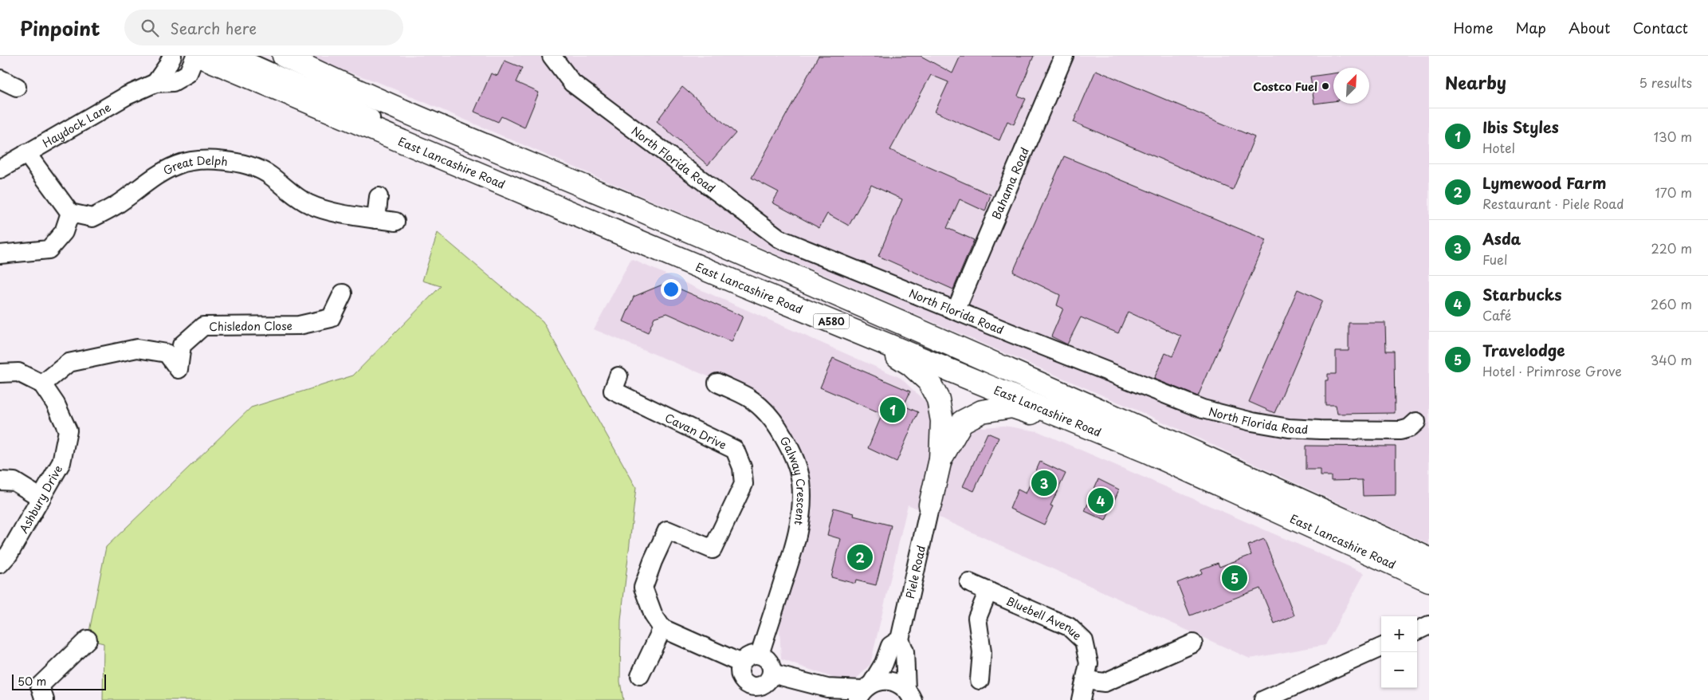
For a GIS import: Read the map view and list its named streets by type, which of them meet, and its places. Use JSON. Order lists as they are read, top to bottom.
{
  "streets": {
    "highway": ["East Lancashire Road", "A580"],
    "street": [
      "Haydock Lane",
      "North Florida Road",
      "Great Delph",
      "Bahama Road",
      "Chisledon Close",
      "Cavan Drive",
      "Galway Crescent",
      "Ashbury Drive",
      "Piele Road",
      "Bluebell Avenue"
    ]
  },
  "crossings": [
    ["North Florida Road", "Bahama Road"],
    ["Chisledon Close", "Ashbury Drive"]
  ],
  "places": ["Costco Fuel"],
  "scale_bar": "50 m",
  "north": "top right",
  "page": {
    "header": "Pinpoint",
    "search": "Search here",
    "nav": [
      "Home",
      "Map",
      "About",
      "Contact"
    ],
    "heading": ["Nearby", "5 results"],
    "list": [
      {
        "mark": "1",
        "name": "Ibis Styles",
        "note": "Hotel",
        "value": "130 m"
      },
      {
        "mark": "2",
        "name": "Lymewood Farm",
        "note": "Restaurant · Piele Road",
        "value": "170 m"
      },
      {
        "mark": "3",
        "name": "Asda",
        "note": "Fuel",
        "value": "220 m"
      },
      {
        "mark": "4",
        "name": "Starbucks",
        "note": "Café",
        "value": "260 m"
      },
      {
        "mark": "5",
        "name": "Travelodge",
        "note": "Hotel · Primrose Grove",
        "value": "340 m"
      }
    ],
    "pins": [
      "1",
      "3",
      "4",
      "2",
      "5"
    ],
    "map_buttons": ["+", "−"],
    "scale": "50 m"
  }
}
